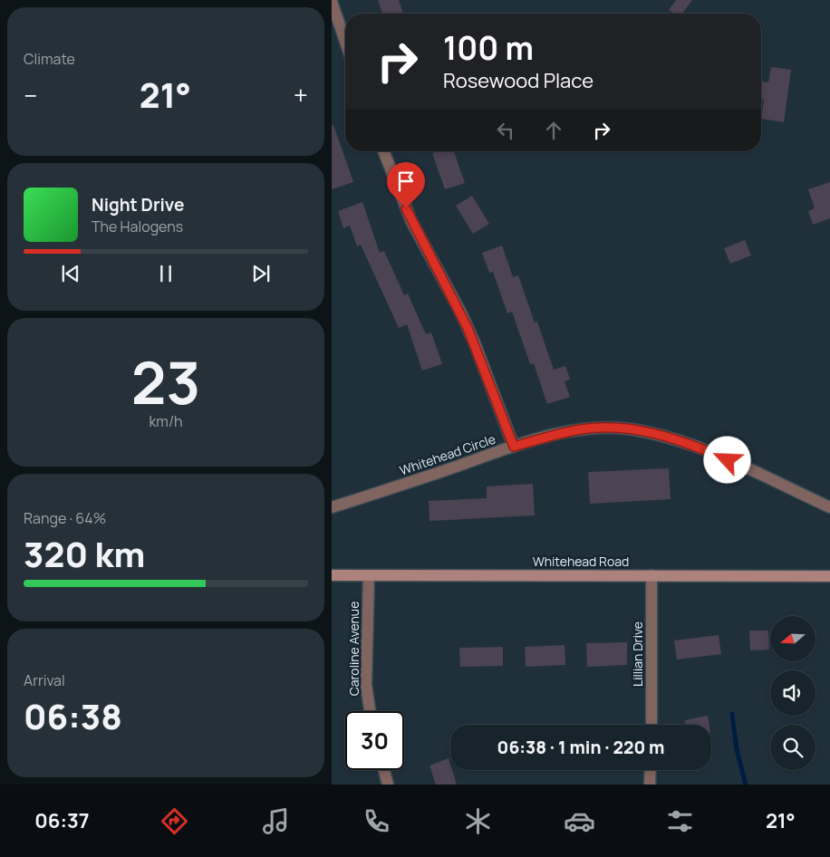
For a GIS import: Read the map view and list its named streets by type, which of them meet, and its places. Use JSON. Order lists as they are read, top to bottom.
{
  "streets": {
    "main road": ["Whitehead Road"],
    "street": ["Whitehead Circle", "Caroline Avenue", "Lillian Drive"]
  },
  "crossings": [
    ["Whitehead Road", "Caroline Avenue"],
    ["Whitehead Road", "Lillian Drive"]
  ],
  "north": "left",
  "page": {
    "tile": [
      "Climate",
      ["23", "km/h"],
      ["Range · 64%", "320 km"],
      ["Arrival", "06:38"]
    ],
    "turn": ["100 m", "Rosewood Place"],
    "heat": ["−", "21°", "+"],
    "song": ["Night Drive", "The Halogens"],
    "limit": "30",
    "trip": "06:38 · 1 min · 220 m",
    "tabs": ["06:37", "21°"]
  }
}
